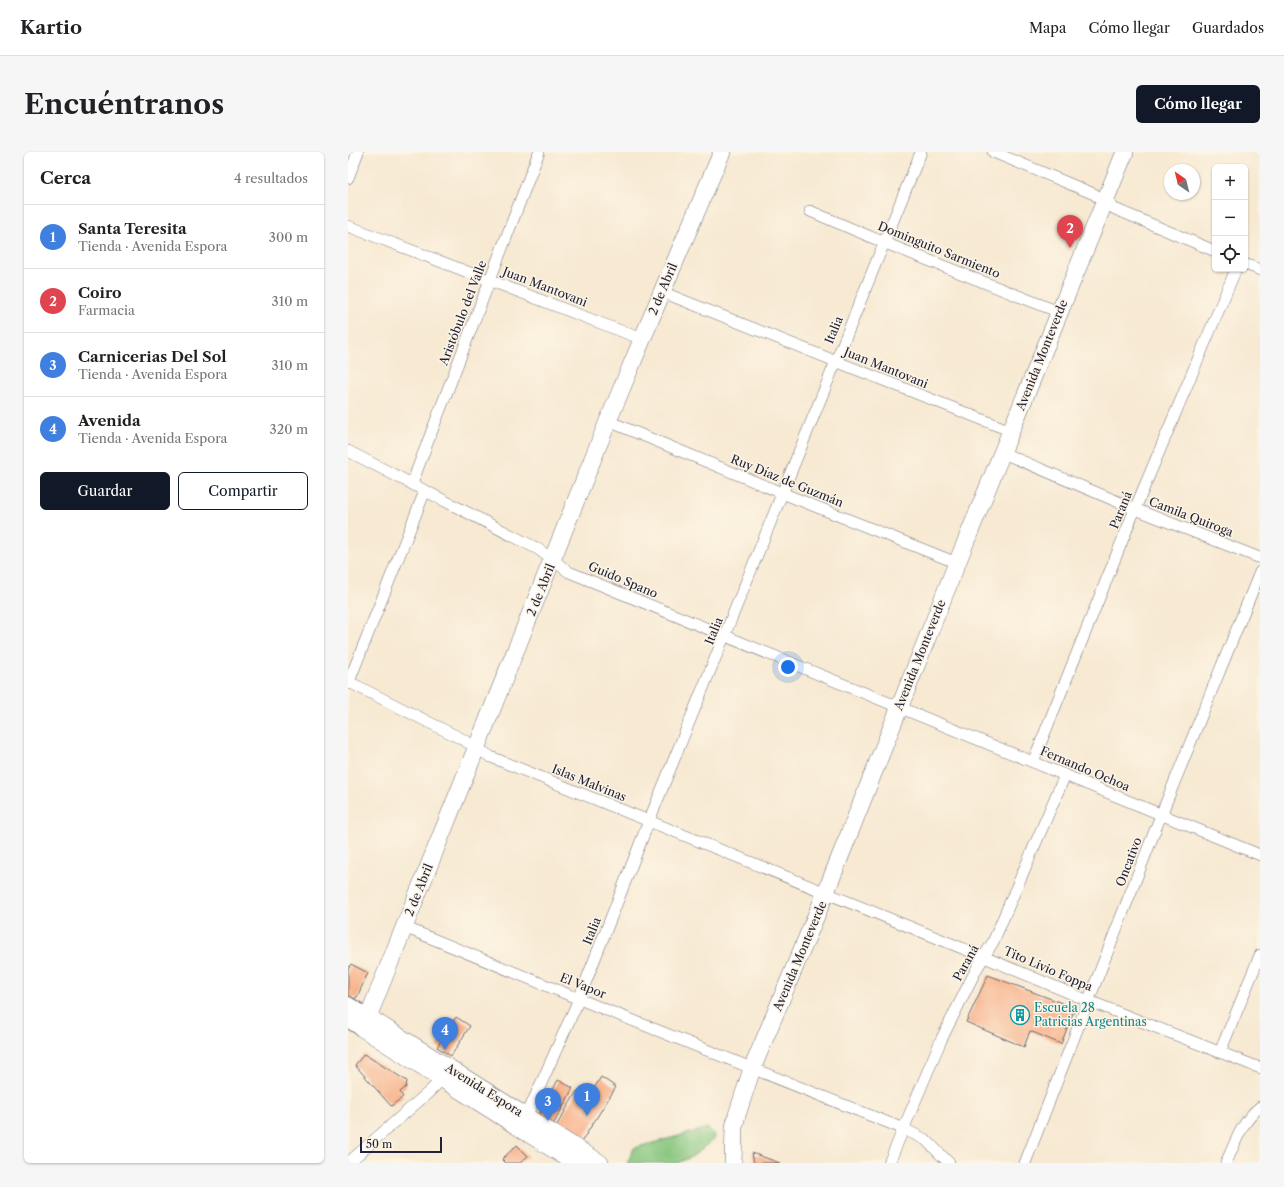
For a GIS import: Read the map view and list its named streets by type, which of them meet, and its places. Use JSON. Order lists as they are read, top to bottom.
{
  "streets": {
    "main road": ["2 de Abril", "Avenida Monteverde", "Avenida Espora"],
    "street": [
      "Dominguito Sarmiento",
      "Juan Mantovani",
      "Aristóbulo del Valle",
      "Italia",
      "Ruy Díaz de Guzmán",
      "Paraná",
      "Camila Quiroga",
      "Guido Spano",
      "Fernando Ochoa",
      "Islas Malvinas",
      "Oncativo",
      "Tito Livio Foppa",
      "El Vapor"
    ]
  },
  "crossings": [
    ["Dominguito Sarmiento", "Italia"],
    ["Dominguito Sarmiento", "Avenida Monteverde"],
    ["Juan Mantovani", "2 de Abril"],
    ["Juan Mantovani", "Aristóbulo del Valle"],
    ["Juan Mantovani", "Italia"],
    ["Juan Mantovani", "Avenida Monteverde"],
    ["2 de Abril", "Ruy Díaz de Guzmán"],
    ["2 de Abril", "Guido Spano"],
    ["2 de Abril", "Islas Malvinas"],
    ["2 de Abril", "El Vapor"],
    ["2 de Abril", "Avenida Espora"],
    ["Aristóbulo del Valle", "Guido Spano"],
    ["Italia", "Ruy Díaz de Guzmán"],
    ["Italia", "Guido Spano"],
    ["Italia", "Islas Malvinas"],
    ["Italia", "El Vapor"],
    ["Italia", "Avenida Espora"],
    ["Avenida Monteverde", "Ruy Díaz de Guzmán"],
    ["Avenida Monteverde", "Camila Quiroga"],
    ["Avenida Monteverde", "Guido Spano"],
    ["Avenida Monteverde", "Fernando Ochoa"],
    ["Avenida Monteverde", "Islas Malvinas"],
    ["Avenida Monteverde", "Tito Livio Foppa"],
    ["Avenida Monteverde", "El Vapor"],
    ["Paraná", "Camila Quiroga"],
    ["Paraná", "Fernando Ochoa"],
    ["Paraná", "Tito Livio Foppa"],
    ["Paraná", "El Vapor"],
    ["Guido Spano", "Fernando Ochoa"],
    ["Fernando Ochoa", "Oncativo"],
    ["Islas Malvinas", "Tito Livio Foppa"],
    ["Oncativo", "Tito Livio Foppa"]
  ],
  "places": {
    "building": ["Escuela 28 Patricias Argentinas"]
  },
  "scale_bar": "50 m",
  "north": "top left",
  "page": {
    "header": "Kartio",
    "nav": ["Mapa", "Cómo llegar", "Guardados"],
    "buttons": [
      "Cómo llegar",
      ["Guardar", "Compartir"]
    ],
    "title": "Encuéntranos",
    "heading": ["Cerca", "4 resultados"],
    "map_buttons": ["+", "−"],
    "list": [
      {
        "mark": "1",
        "name": "Santa Teresita",
        "note": "Tienda · Avenida Espora",
        "value": "300 m"
      },
      {
        "mark": "2",
        "name": "Coiro",
        "note": "Farmacia",
        "value": "310 m"
      },
      {
        "mark": "3",
        "name": "Carnicerias Del Sol",
        "note": "Tienda · Avenida Espora",
        "value": "310 m"
      },
      {
        "mark": "4",
        "name": "Avenida",
        "note": "Tienda · Avenida Espora",
        "value": "320 m"
      }
    ],
    "pins": [
      "2",
      "4",
      "1",
      "3"
    ],
    "scale": "50 m"
  }
}
